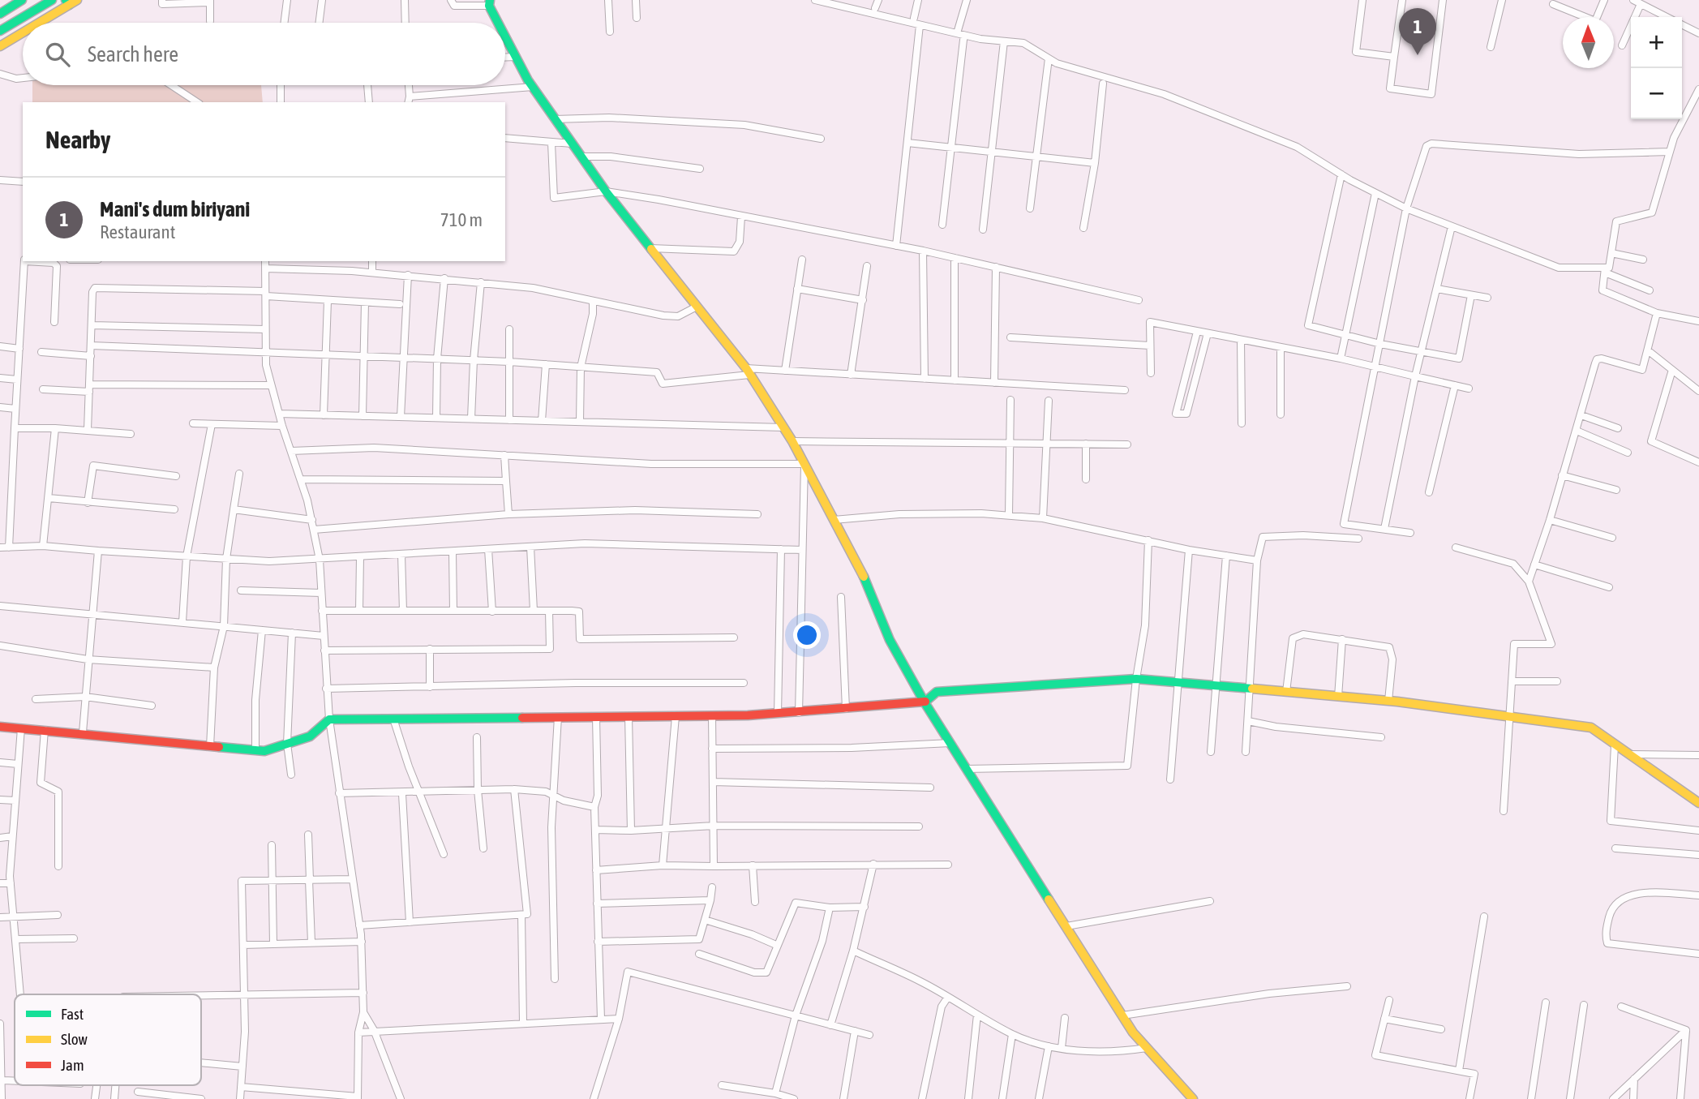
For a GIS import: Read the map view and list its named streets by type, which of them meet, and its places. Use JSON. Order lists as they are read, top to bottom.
{
  "legend": ["Fast", "Slow", "Jam"],
  "north": "top",
  "page": {
    "pins": "1",
    "map_buttons": ["+", "−"],
    "search": "Search here",
    "heading": "Nearby",
    "list": [
      {
        "mark": "1",
        "name": "Mani's dum biriyani",
        "note": "Restaurant",
        "value": "710 m"
      }
    ]
  }
}
